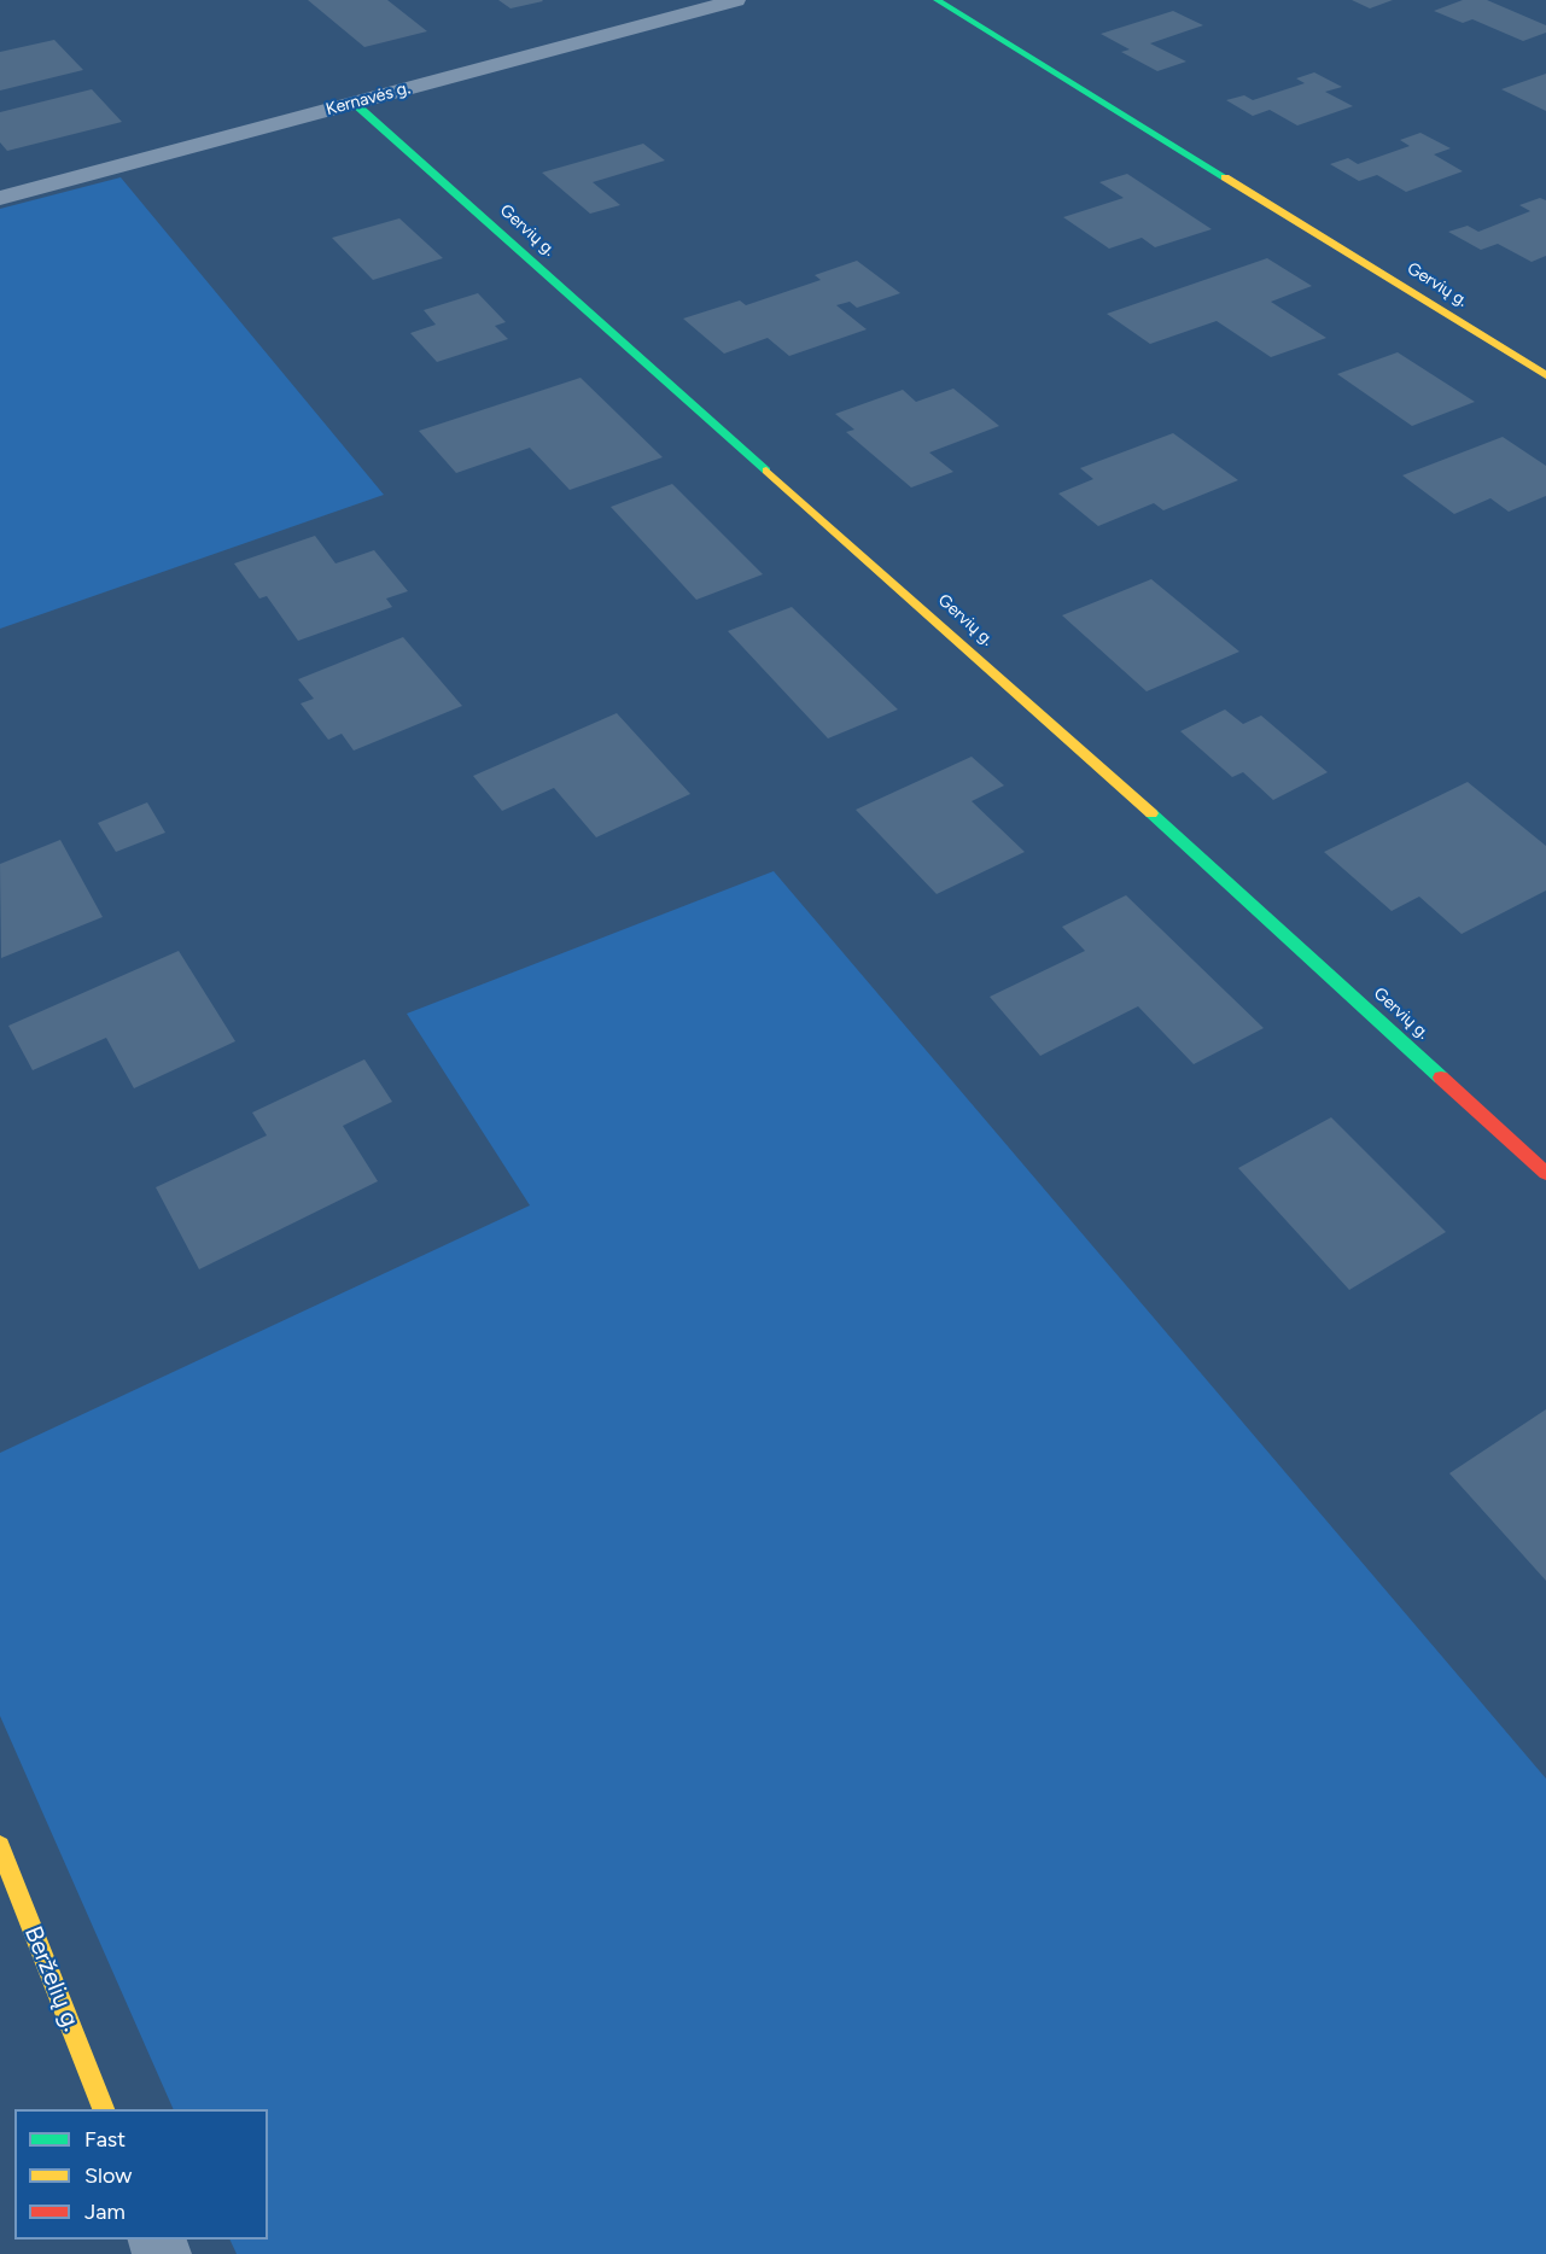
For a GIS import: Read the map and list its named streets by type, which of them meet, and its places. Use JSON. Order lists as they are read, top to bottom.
{
  "streets": {
    "street": ["Kernavės g.", "Gervių g.", "Berželių g."]
  },
  "crossings": [
    ["Kernavės g.", "Gervių g."]
  ],
  "legend": ["Fast", "Slow", "Jam"]
}
